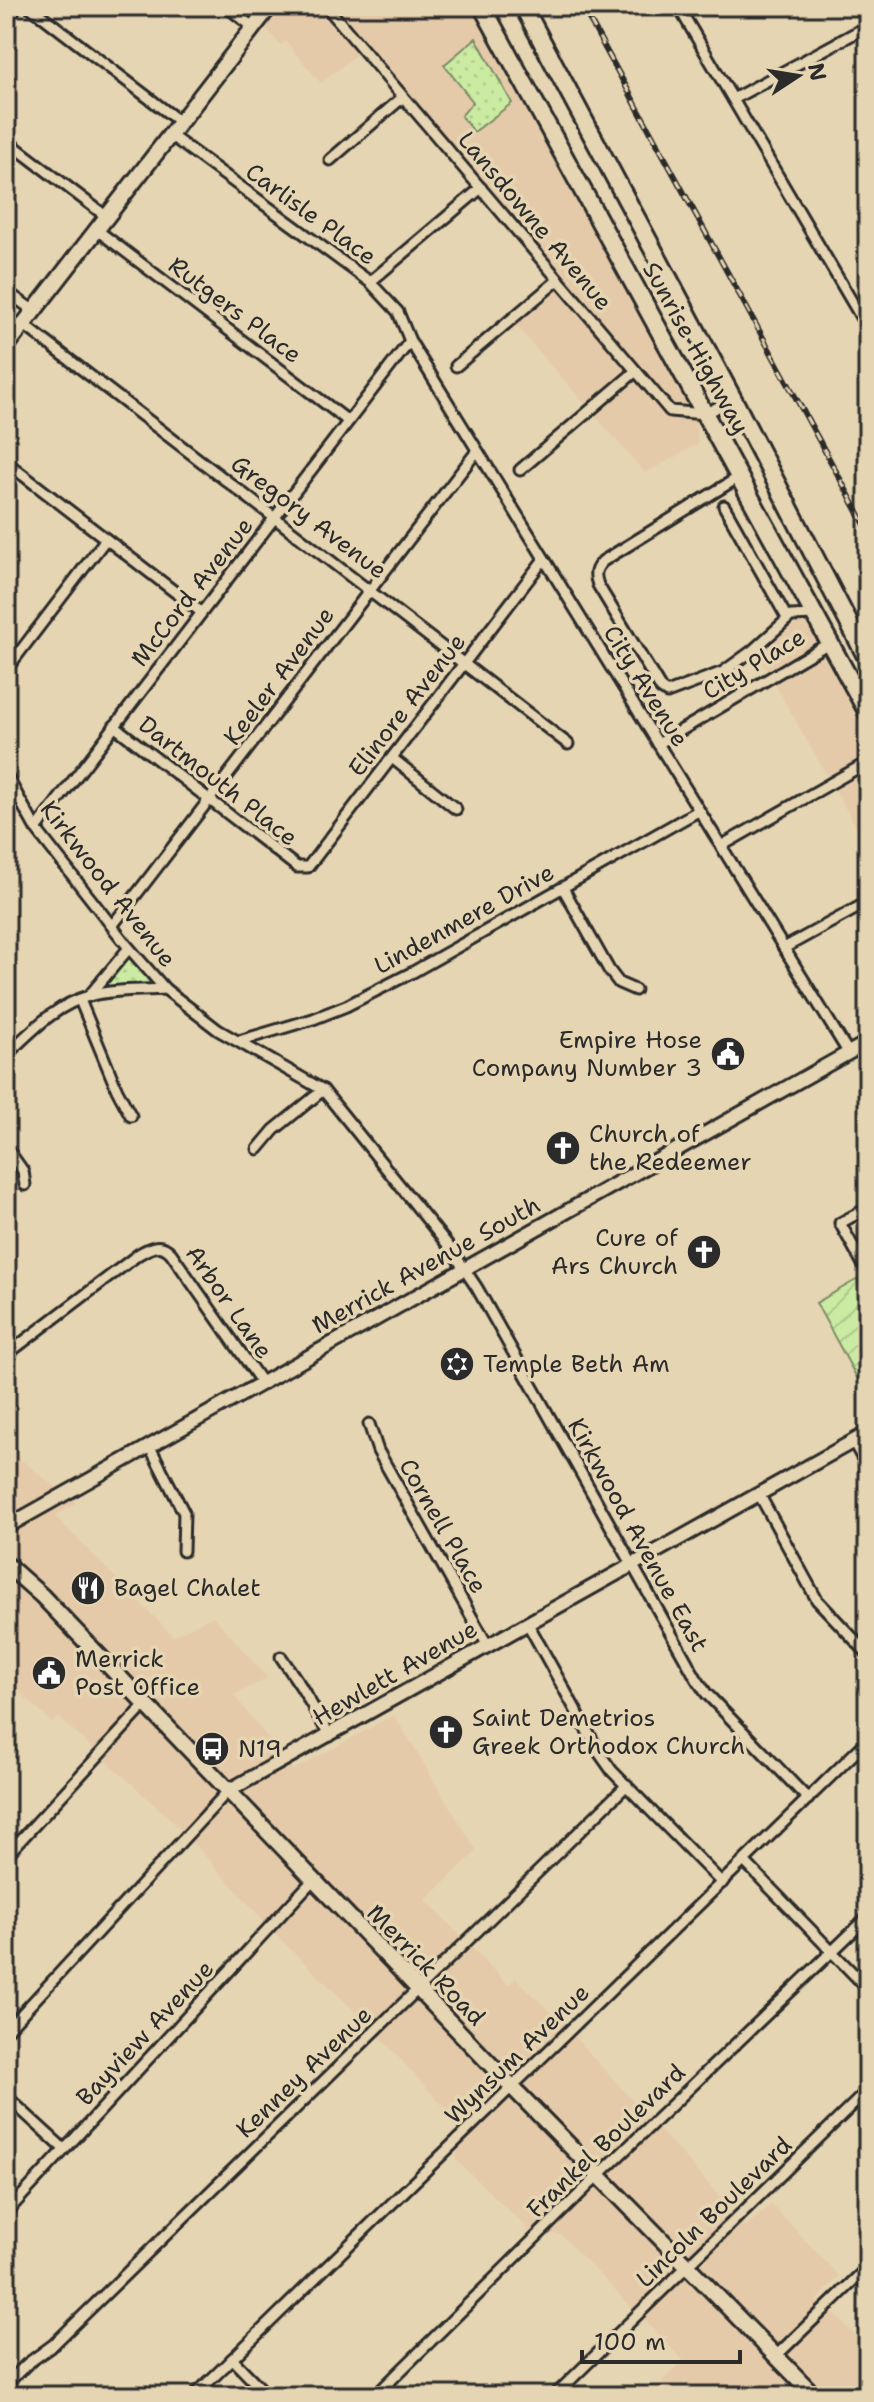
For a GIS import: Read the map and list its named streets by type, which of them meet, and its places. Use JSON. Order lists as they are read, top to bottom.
{
  "streets": {
    "highway": ["Sunrise Highway"],
    "main road": ["Merrick Avenue South", "Hewlett Avenue", "Merrick Road"],
    "street": [
      "Carlisle Place",
      "Lansdowne Avenue",
      "Rutgers Place",
      "Gregory Avenue",
      "McCord Avenue",
      "City Place",
      "Keeler Avenue",
      "City Avenue",
      "Elinore Avenue",
      "Dartmouth Place",
      "Kirkwood Avenue",
      "Lindenmere Drive",
      "Arbor Lane",
      "Cornell Place",
      "Kirkwood Avenue East",
      "Bayview Avenue",
      "Wynsum Avenue",
      "Kenney Avenue",
      "Frankel Boulevard",
      "Lincoln Boulevard"
    ]
  },
  "crossings": [
    ["Carlisle Place", "McCord Avenue"],
    ["Carlisle Place", "City Avenue"],
    ["Lansdowne Avenue", "Sunrise Highway"],
    ["Rutgers Place", "McCord Avenue"],
    ["Sunrise Highway", "City Place"],
    ["Gregory Avenue", "McCord Avenue"],
    ["Gregory Avenue", "Keeler Avenue"],
    ["Gregory Avenue", "Elinore Avenue"],
    ["McCord Avenue", "City Avenue"],
    ["McCord Avenue", "Dartmouth Place"],
    ["McCord Avenue", "Kirkwood Avenue"],
    ["City Place", "City Avenue"],
    ["Keeler Avenue", "City Avenue"],
    ["Keeler Avenue", "Dartmouth Place"],
    ["Keeler Avenue", "Kirkwood Avenue"],
    ["City Avenue", "Elinore Avenue"],
    ["City Avenue", "Lindenmere Drive"],
    ["City Avenue", "Merrick Avenue South"],
    ["Elinore Avenue", "Dartmouth Place"],
    ["Kirkwood Avenue", "Lindenmere Drive"],
    ["Kirkwood Avenue", "Merrick Avenue South"],
    ["Kirkwood Avenue", "Kirkwood Avenue East"],
    ["Merrick Avenue South", "Arbor Lane"],
    ["Merrick Avenue South", "Kirkwood Avenue East"],
    ["Cornell Place", "Hewlett Avenue"],
    ["Kirkwood Avenue East", "Hewlett Avenue"],
    ["Kirkwood Avenue East", "Wynsum Avenue"],
    ["Hewlett Avenue", "Merrick Road"],
    ["Merrick Road", "Bayview Avenue"],
    ["Merrick Road", "Wynsum Avenue"],
    ["Merrick Road", "Kenney Avenue"],
    ["Merrick Road", "Frankel Boulevard"],
    ["Merrick Road", "Lincoln Boulevard"]
  ],
  "places": {
    "public building": ["Empire Hose Company Number 3", "Merrick Post Office"],
    "church": ["Church of the Redeemer", "Cure of Ars Church", "Saint Demetrios Greek Orthodox Church"],
    "synagogue": ["Temple Beth Am"],
    "restaurant": ["Bagel Chalet"],
    "bus stop": ["N19"]
  },
  "scale_bar": "100 m",
  "north": "right"
}
